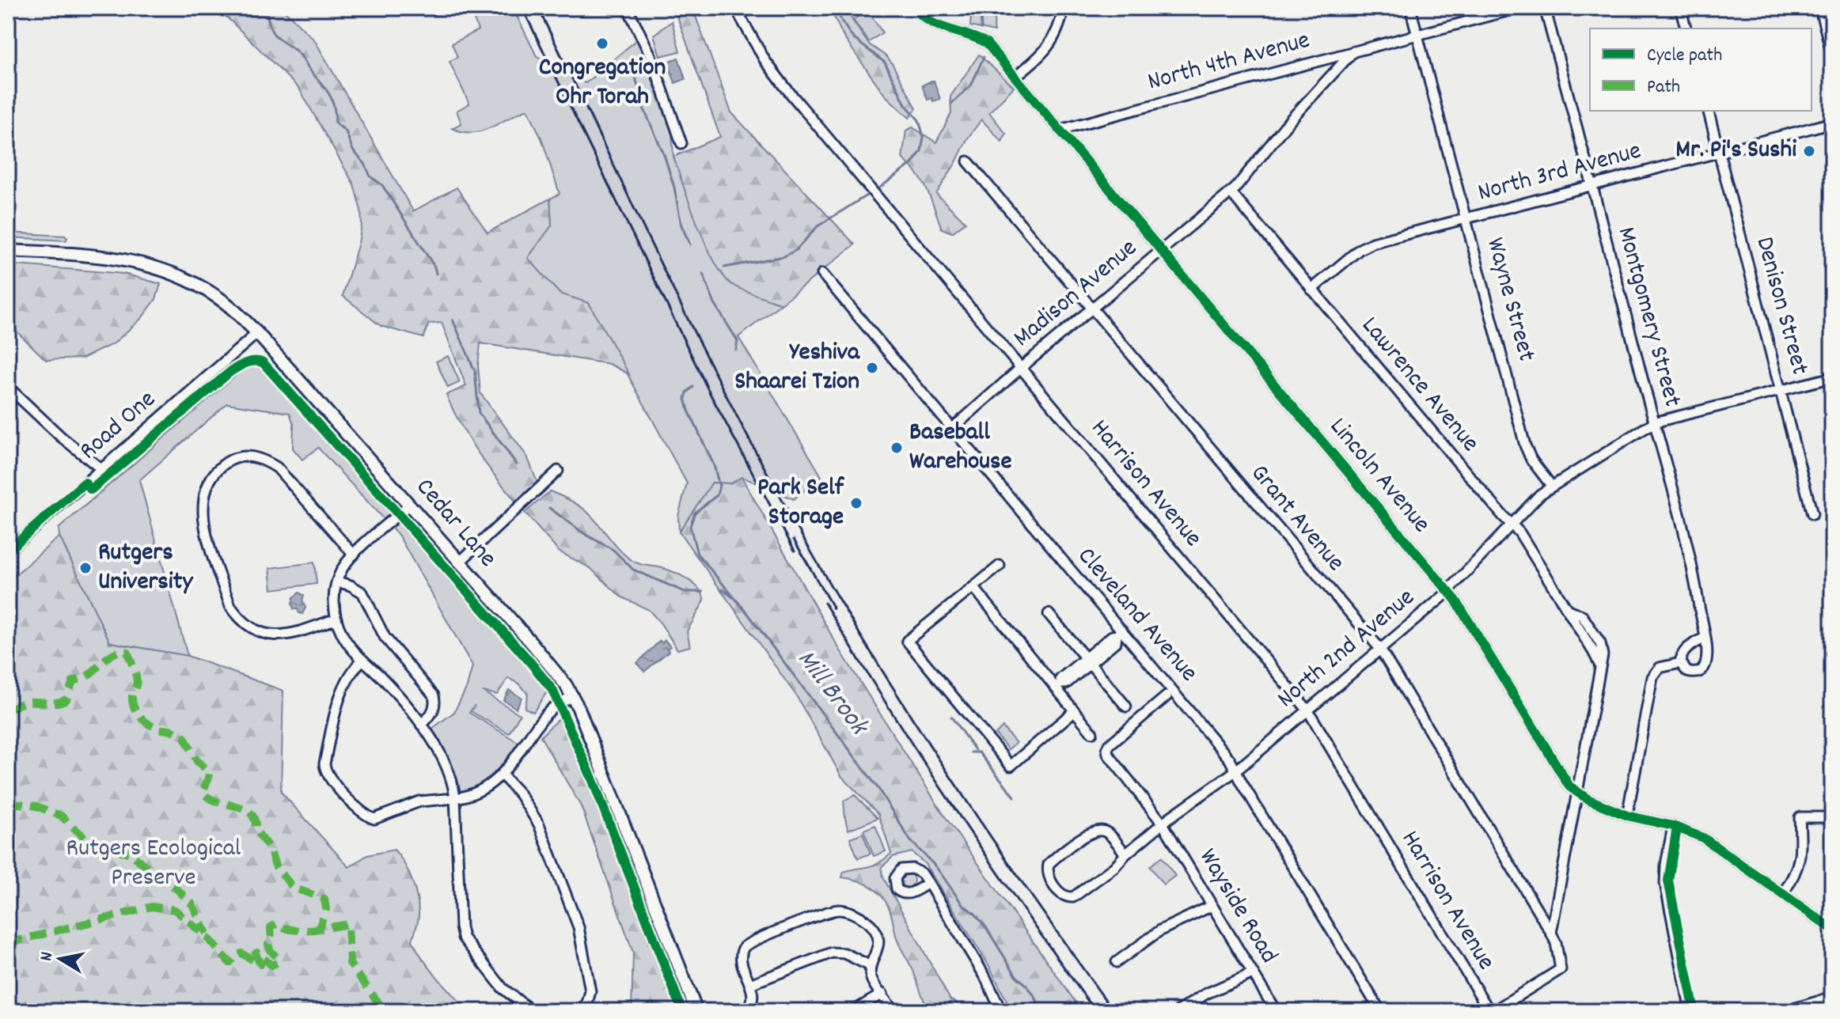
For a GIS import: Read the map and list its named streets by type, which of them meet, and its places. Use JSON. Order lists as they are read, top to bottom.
{
  "streets": {
    "street": [
      "North 4th Avenue",
      "North 3rd Avenue",
      "Madison Avenue",
      "Wayne Street",
      "Denison Street",
      "Montgomery Street",
      "Lawrence Avenue",
      "Road One",
      "Lincoln Avenue",
      "Harrison Avenue",
      "Grant Avenue",
      "Cedar Lane",
      "Cleveland Avenue",
      "North 2nd Avenue",
      "Wayside Road"
    ]
  },
  "crossings": [
    ["North 4th Avenue", "Madison Avenue"],
    ["North 4th Avenue", "Wayne Street"],
    ["North 4th Avenue", "Lincoln Avenue"],
    ["North 3rd Avenue", "Wayne Street"],
    ["North 3rd Avenue", "Denison Street"],
    ["North 3rd Avenue", "Montgomery Street"],
    ["North 3rd Avenue", "Lawrence Avenue"],
    ["Madison Avenue", "Lawrence Avenue"],
    ["Madison Avenue", "Lincoln Avenue"],
    ["Madison Avenue", "Harrison Avenue"],
    ["Madison Avenue", "Grant Avenue"],
    ["Madison Avenue", "Cleveland Avenue"],
    ["Wayne Street", "North 2nd Avenue"],
    ["Denison Street", "North 2nd Avenue"],
    ["Montgomery Street", "North 2nd Avenue"],
    ["Lawrence Avenue", "Lincoln Avenue"],
    ["Lawrence Avenue", "Harrison Avenue"],
    ["Lawrence Avenue", "Grant Avenue"],
    ["Lawrence Avenue", "North 2nd Avenue"],
    ["Road One", "Cedar Lane"],
    ["Lincoln Avenue", "North 2nd Avenue"],
    ["Harrison Avenue", "North 2nd Avenue"],
    ["Grant Avenue", "North 2nd Avenue"],
    ["Cleveland Avenue", "North 2nd Avenue"],
    ["North 2nd Avenue", "Wayside Road"]
  ],
  "water": ["Mill Brook"],
  "parks": ["Rutgers Ecological Preserve"],
  "places": [
    "Congregation Ohr Torah",
    "Mr. Pi's Sushi",
    "Yeshiva Shaarei Tzion",
    "Baseball Warehouse",
    "Park Self Storage",
    "Rutgers University"
  ],
  "legend": ["Cycle path", "Path"],
  "north": "left"
}
